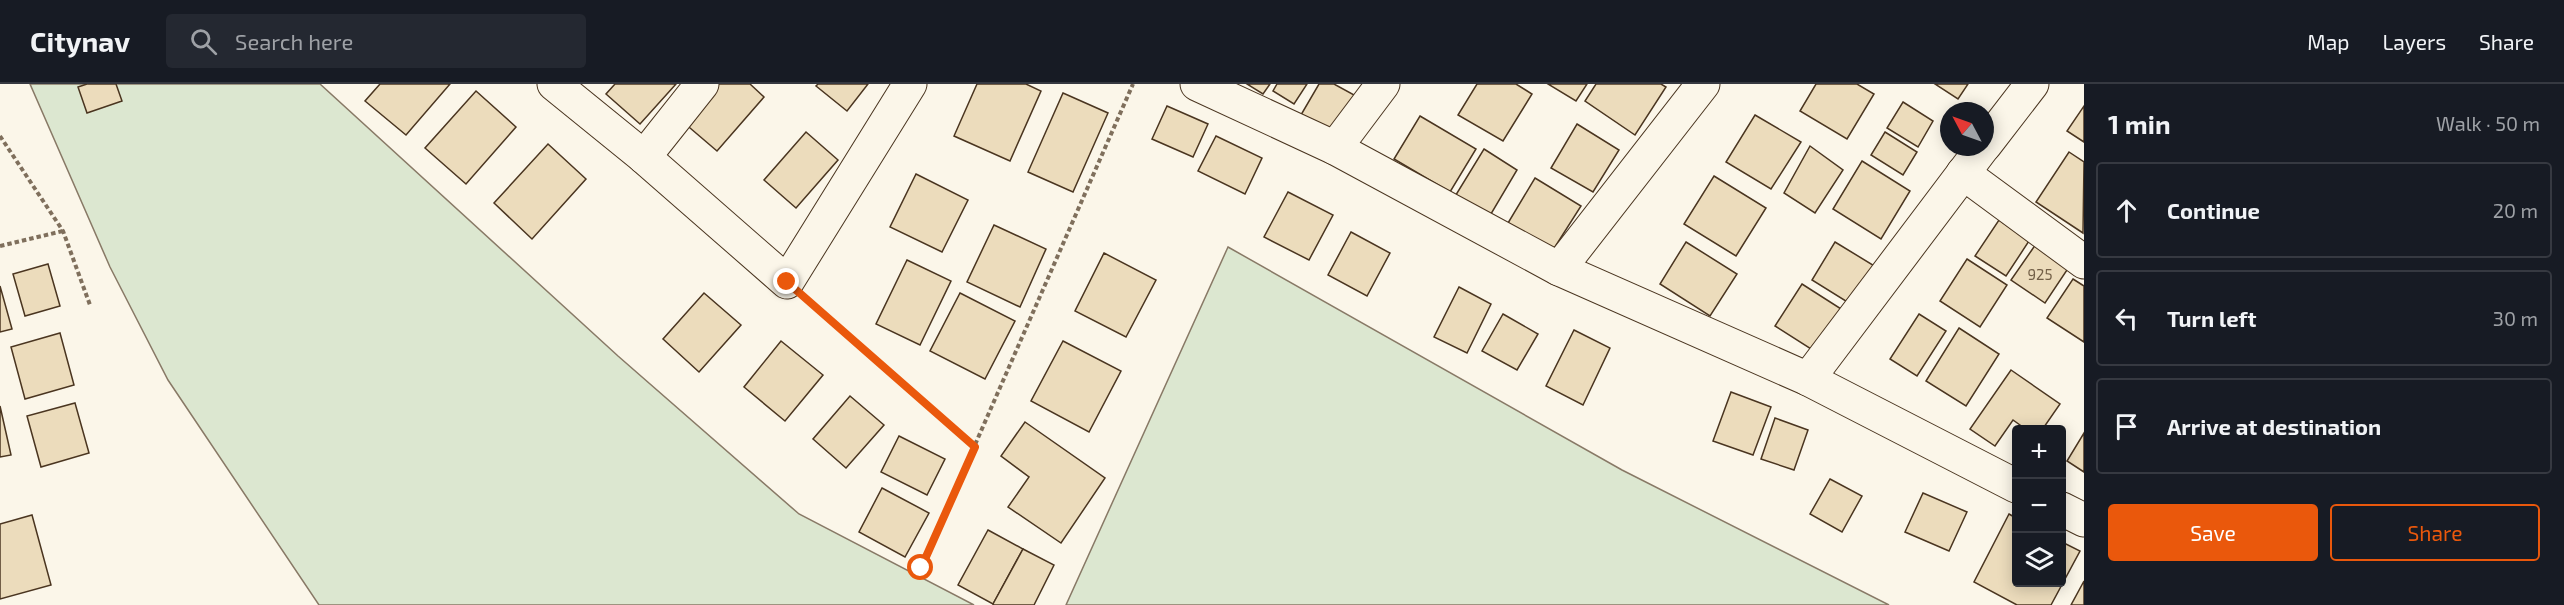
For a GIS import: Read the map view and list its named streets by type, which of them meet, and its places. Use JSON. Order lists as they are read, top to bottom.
{
  "house_numbers": ["925"],
  "north": "top left",
  "page": {
    "header": "Citynav",
    "search": "Search here",
    "nav": ["Map", "Layers", "Share"],
    "heading": ["1 min", "Walk · 50 m"],
    "list": [
      ["Continue", "20 m"],
      ["Turn left", "30 m"],
      "Arrive at destination"
    ],
    "map_buttons": ["+", "−"],
    "buttons": ["Save", "Share"]
  }
}
